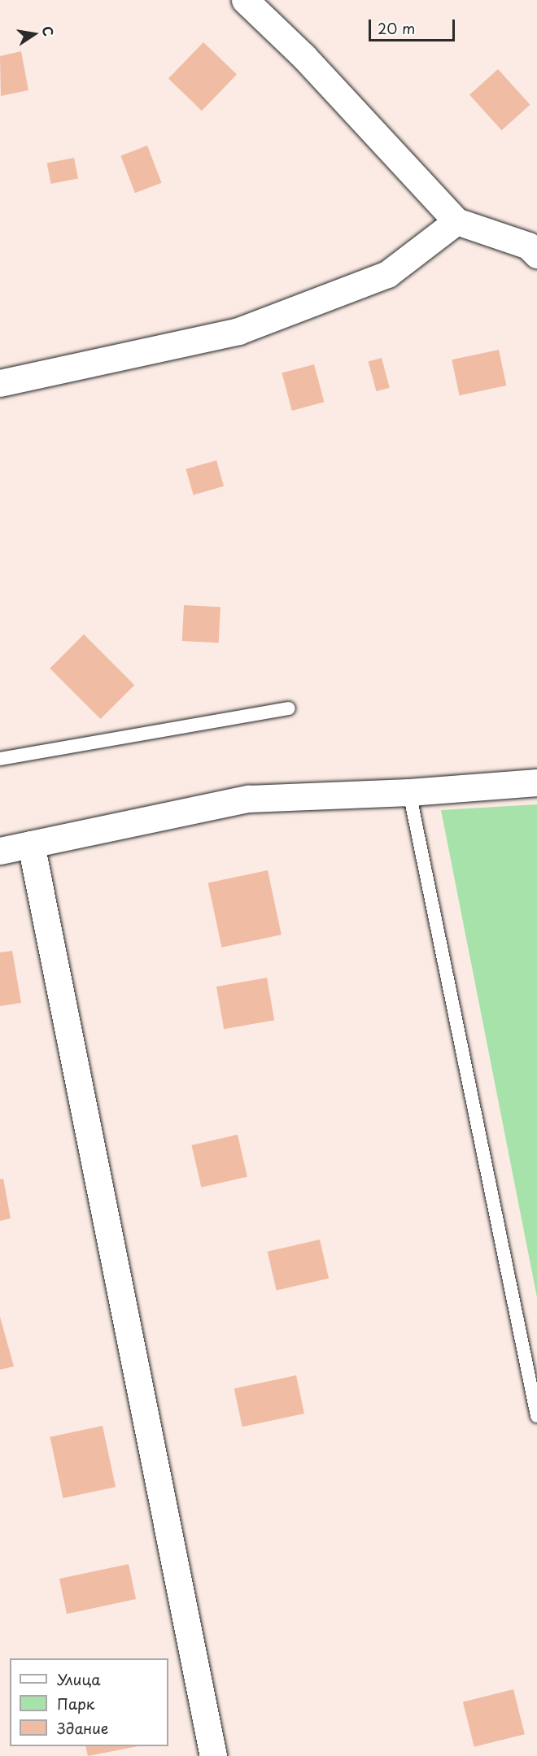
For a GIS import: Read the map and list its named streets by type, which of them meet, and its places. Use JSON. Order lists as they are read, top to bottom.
{
  "legend": ["Улица", "Парк", "Здание"],
  "scale_bar": "20 m",
  "north": "right"
}
